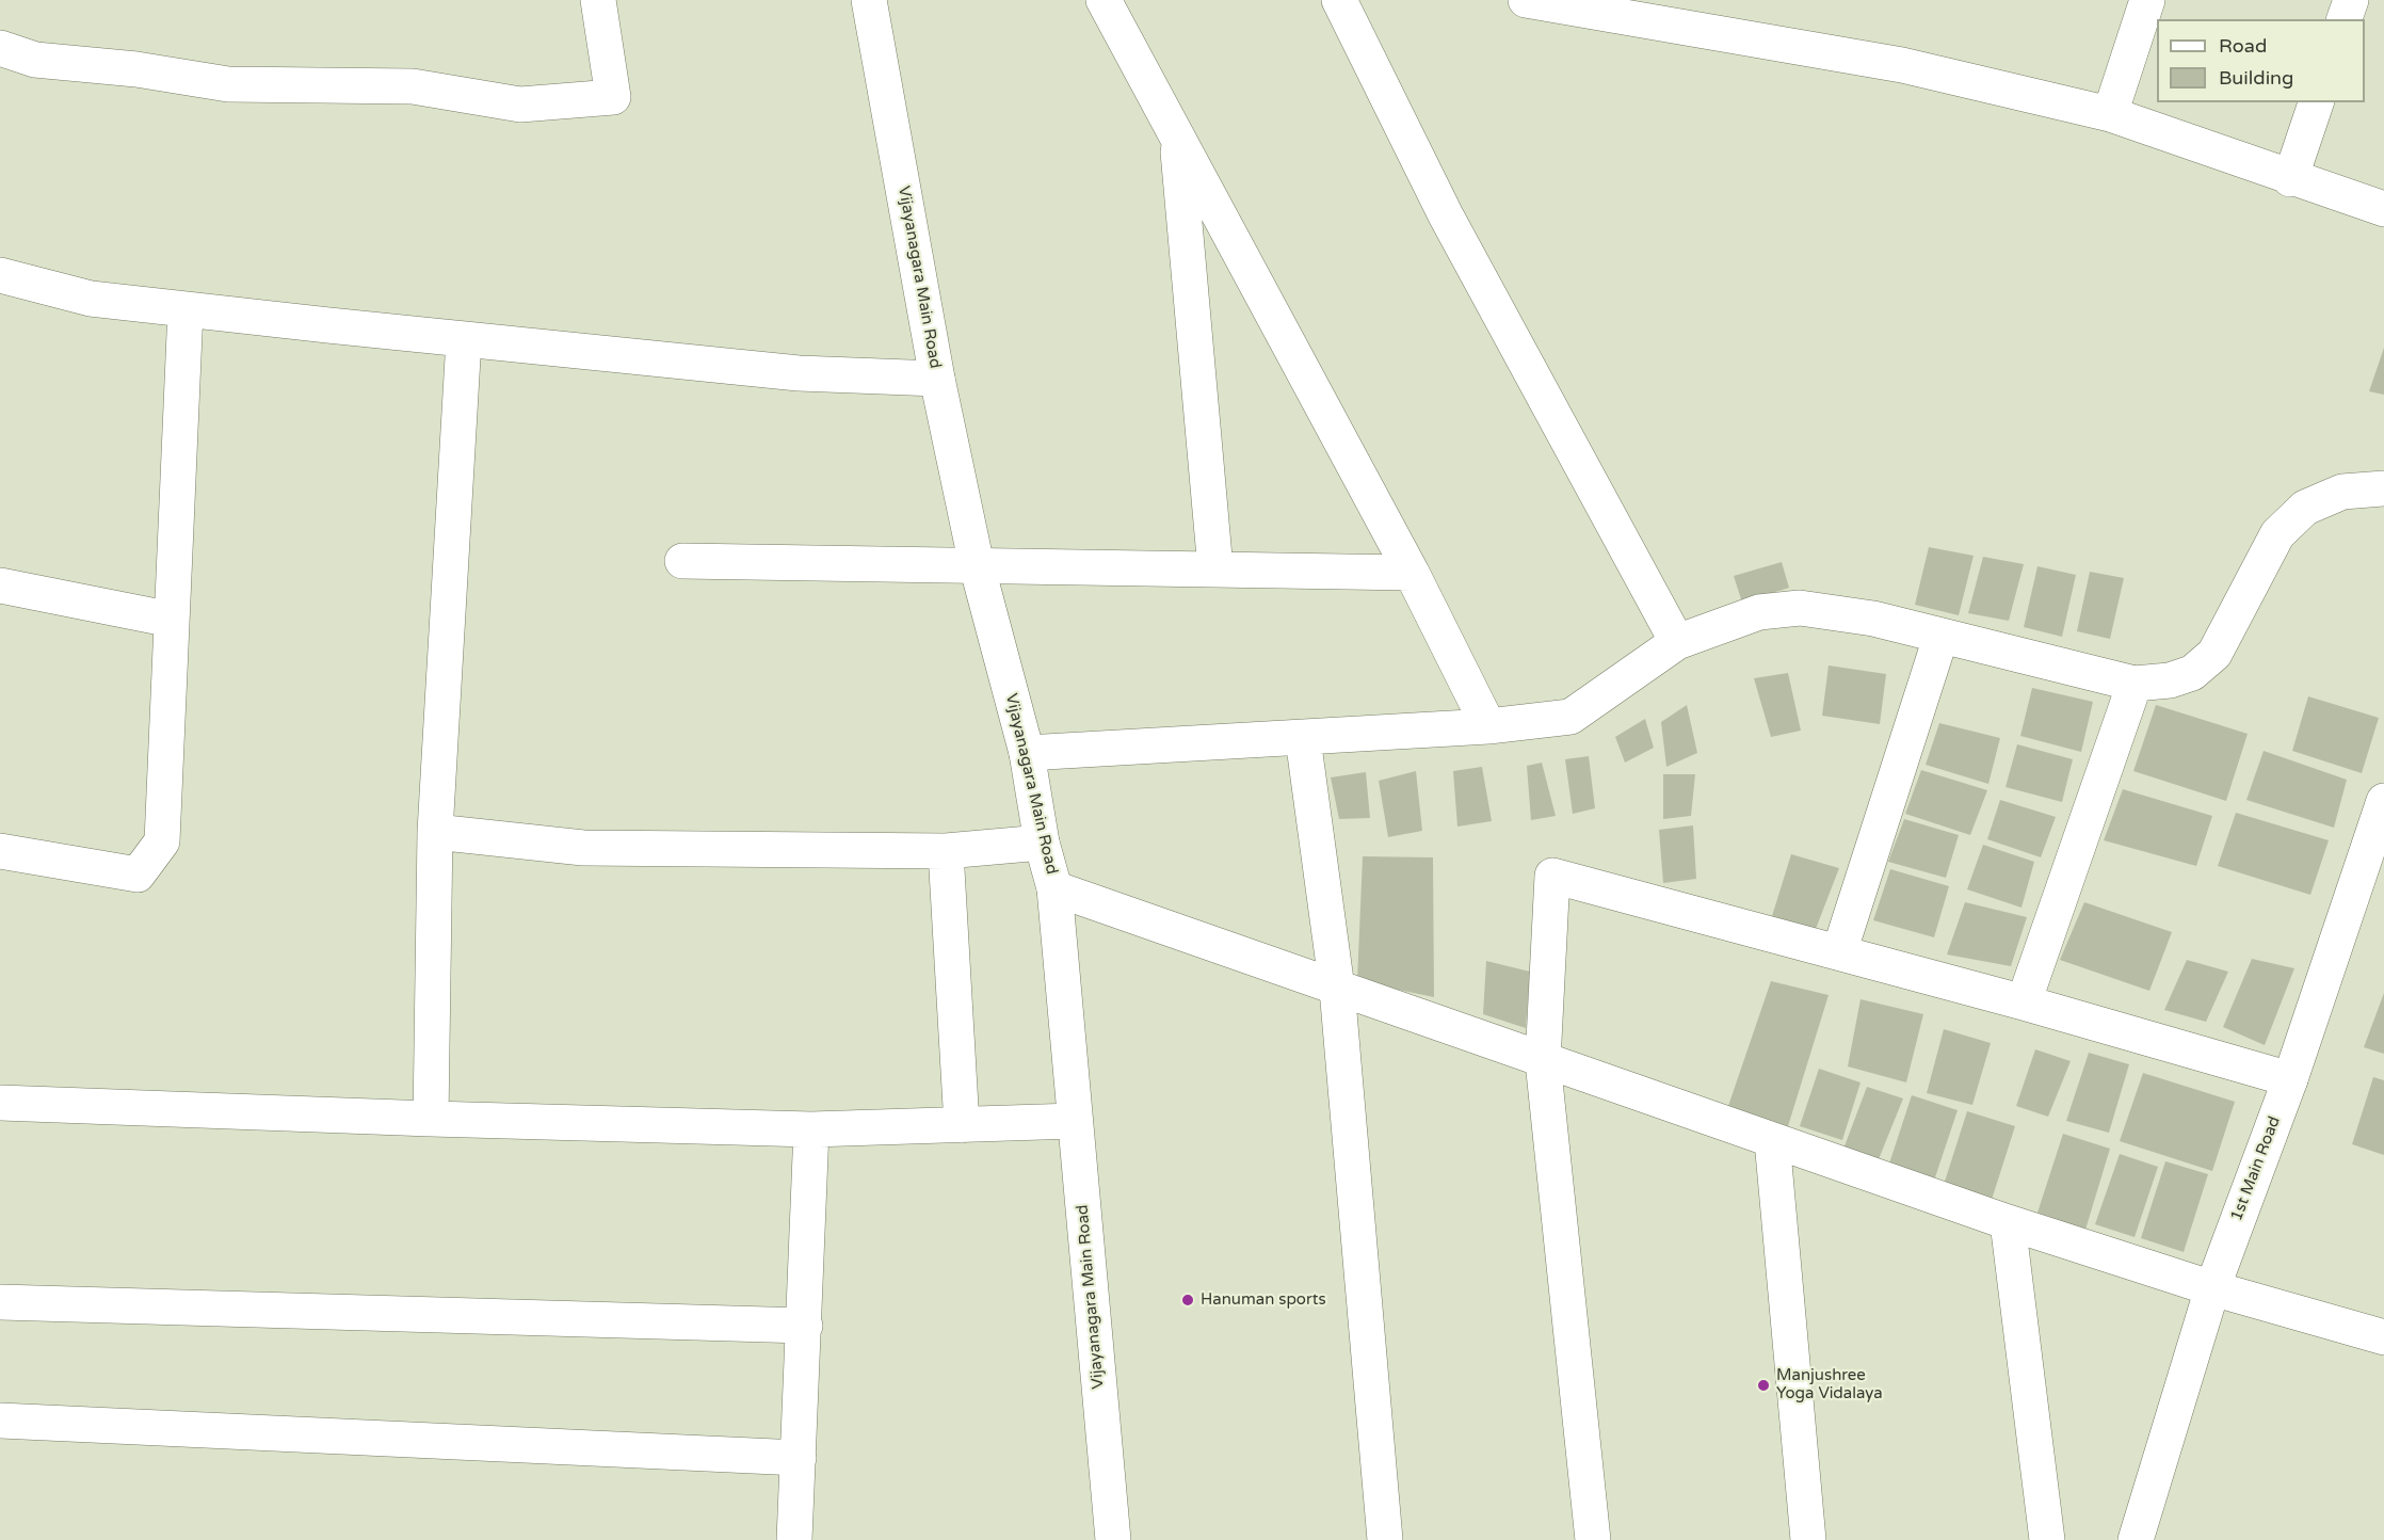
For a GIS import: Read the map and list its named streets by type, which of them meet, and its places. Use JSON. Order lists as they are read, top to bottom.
{
  "streets": {
    "street": ["Vijayanagara Main Road", "1st Main Road"]
  },
  "places": ["Hanuman sports", "Manjushree Yoga Vidalaya"],
  "legend": ["Road", "Building"]
}
